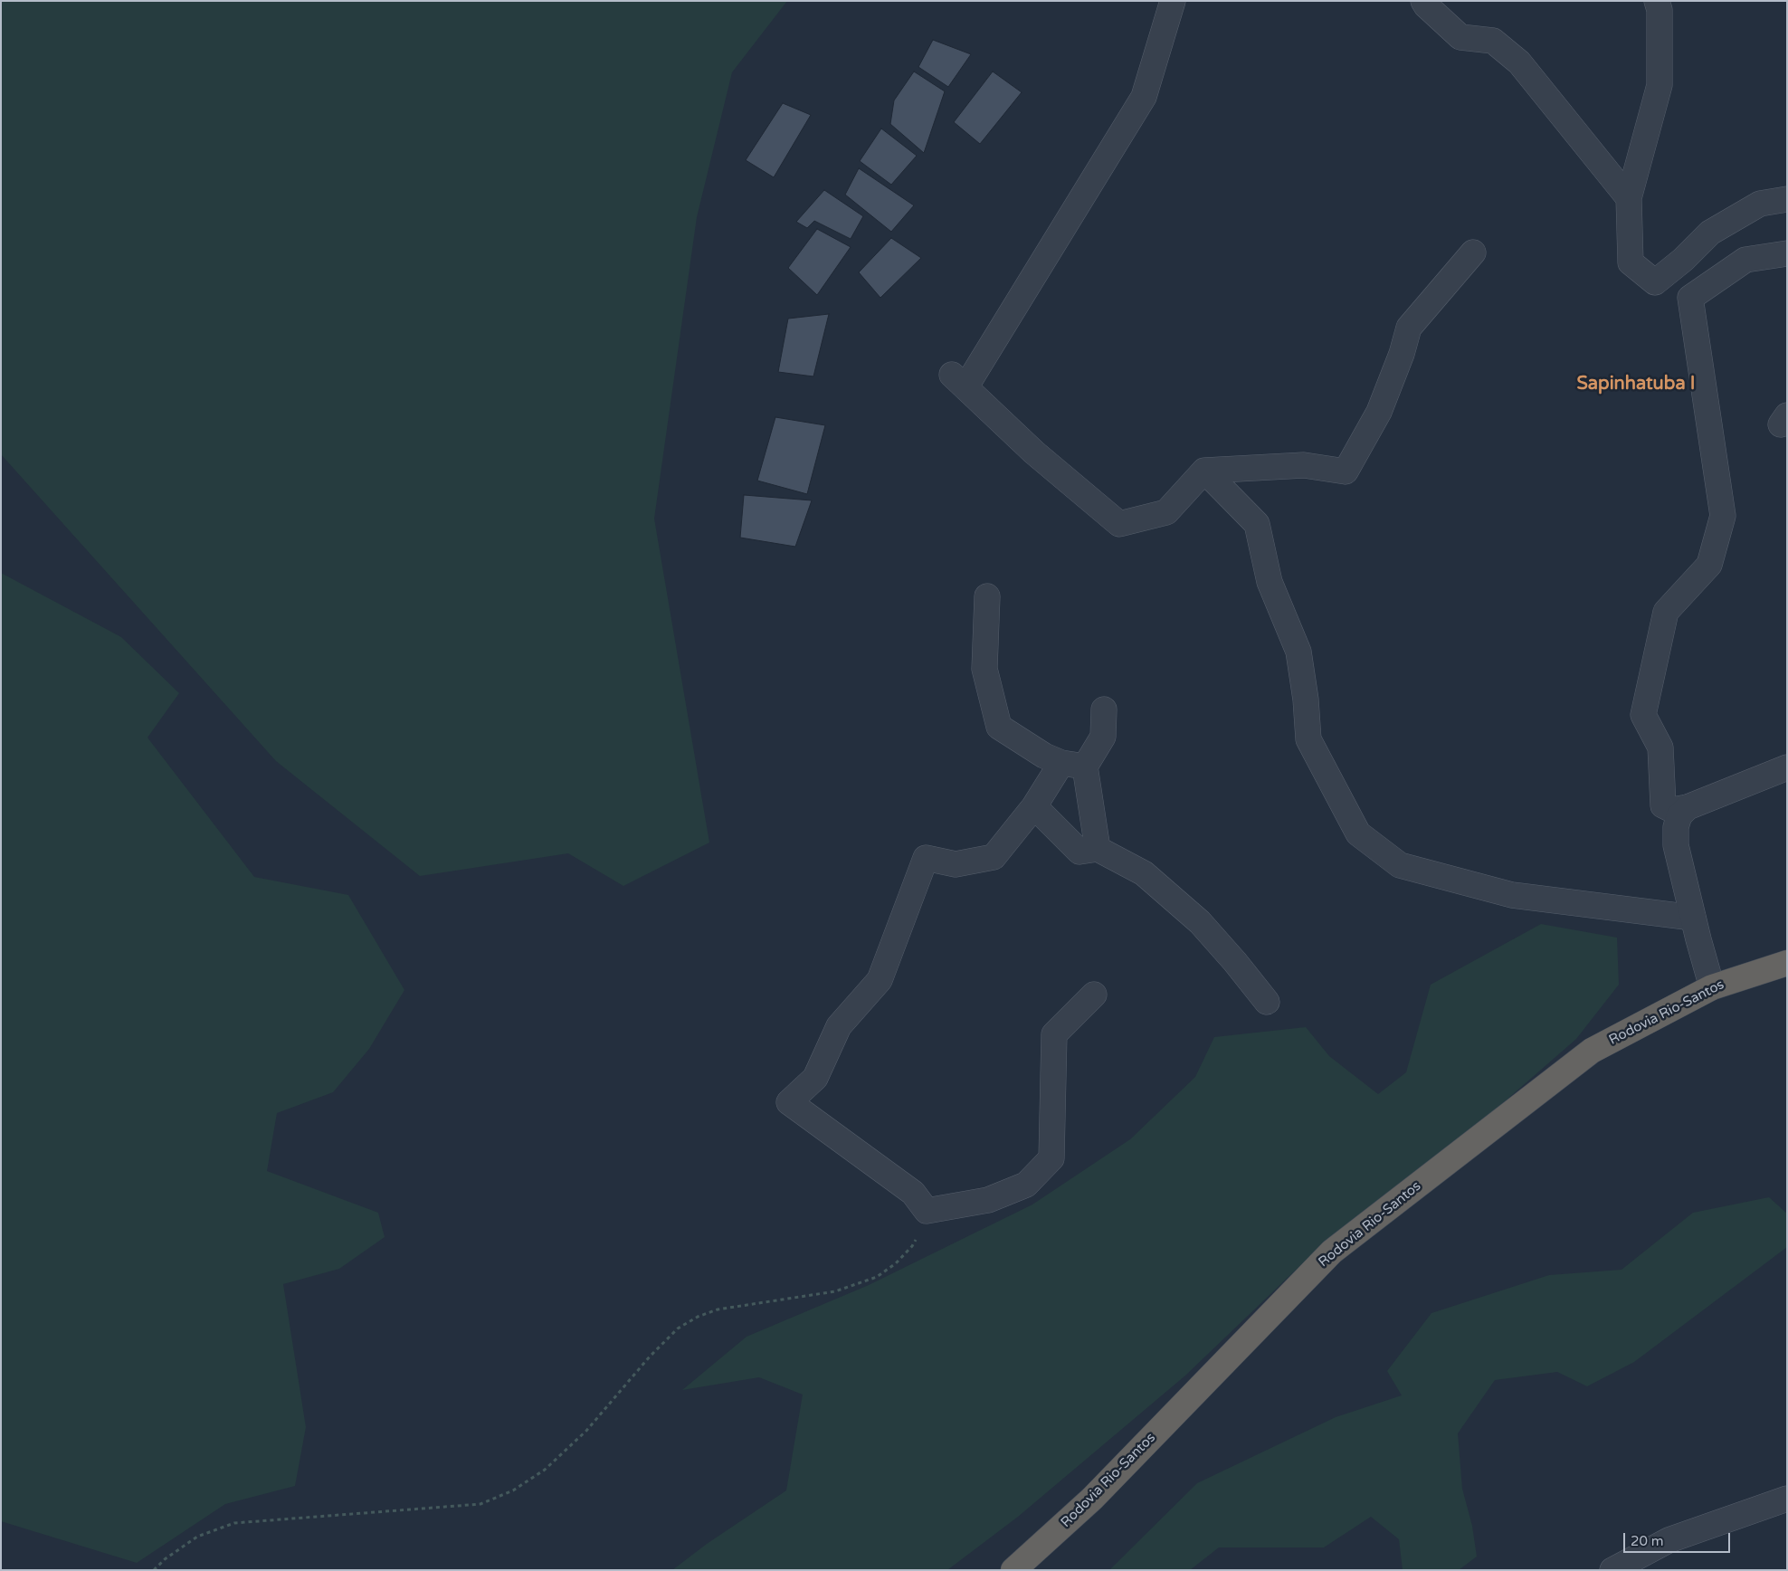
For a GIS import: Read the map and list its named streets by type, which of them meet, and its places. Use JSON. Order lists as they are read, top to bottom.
{
  "streets": {
    "highway": ["Rodovia Rio-Santos"]
  },
  "districts": ["Sapinhatuba I"],
  "scale_bar": "20 m"
}
